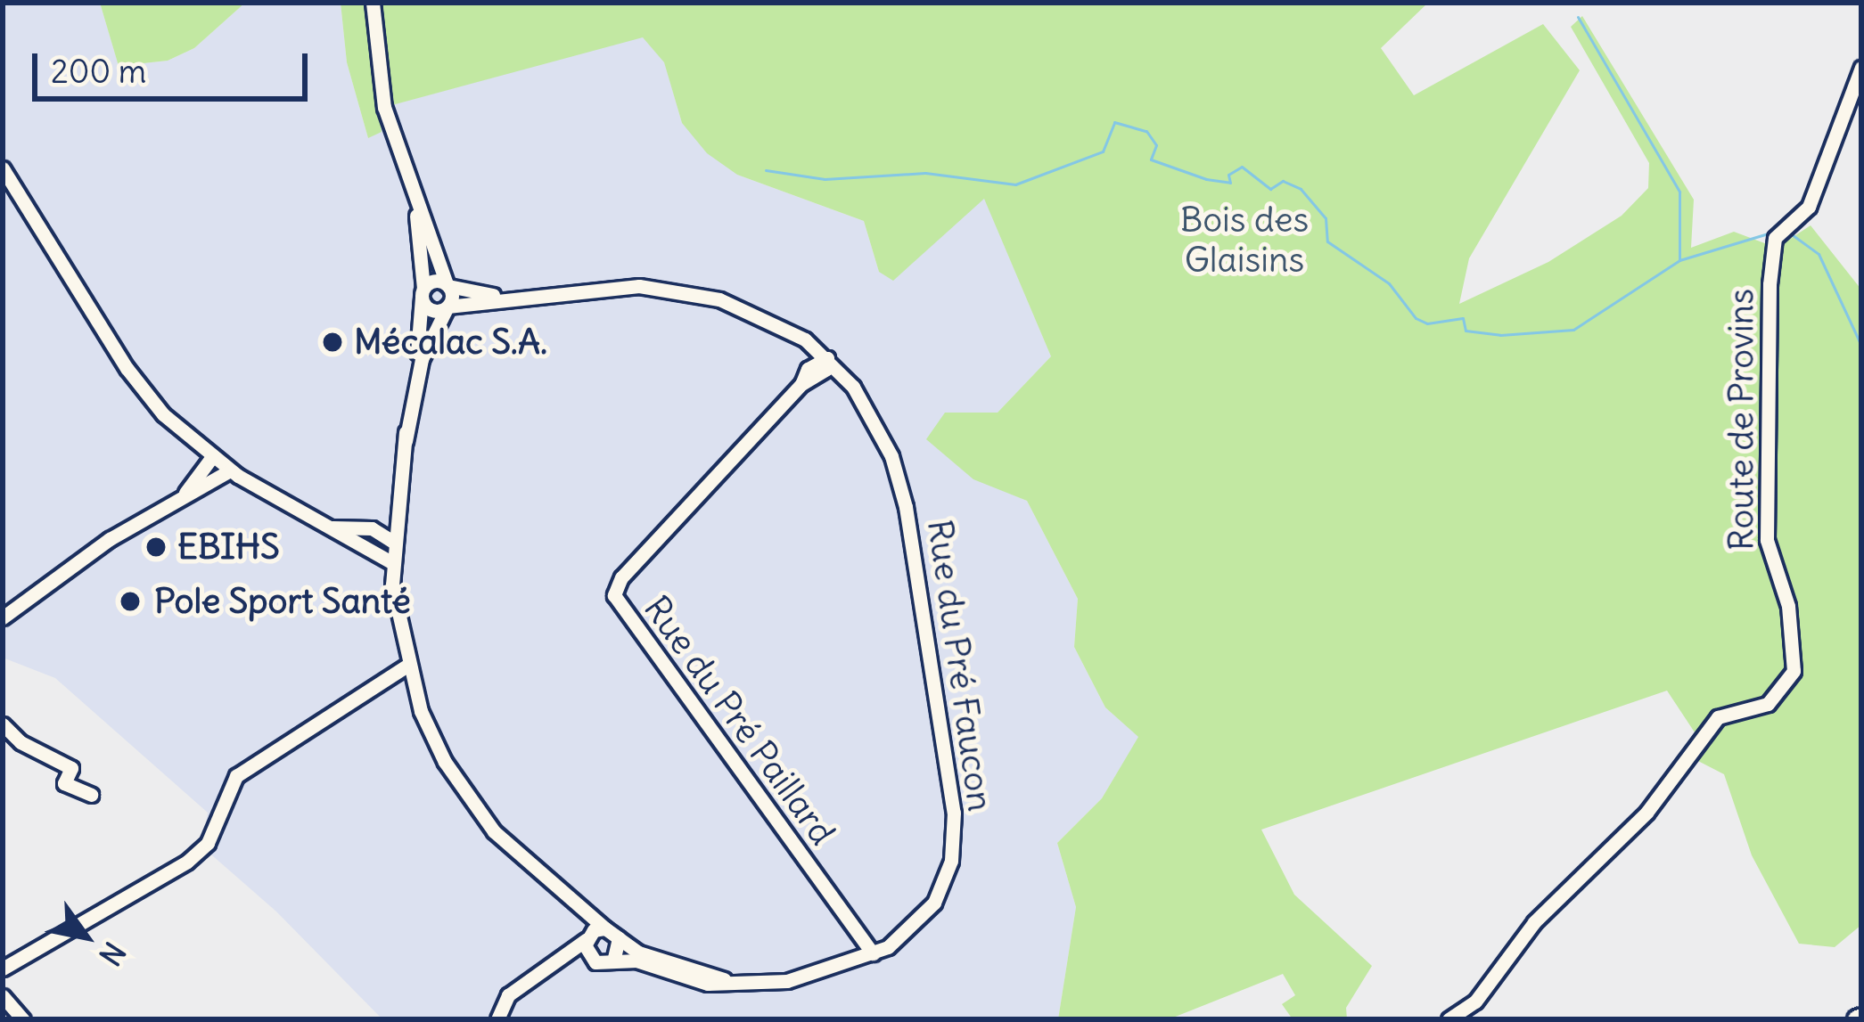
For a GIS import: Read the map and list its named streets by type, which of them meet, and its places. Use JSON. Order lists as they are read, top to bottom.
{
  "streets": {
    "street": ["Route de Provins", "Rue du Pré Faucon", "Rue du Pré Paillard"]
  },
  "crossings": [
    ["Rue du Pré Faucon", "Rue du Pré Paillard"]
  ],
  "parks": ["Bois des Glaisins"],
  "places": ["Mécalac S.A.", "EBIHS", "Pole Sport Santé"],
  "scale_bar": "200 m",
  "north": "bottom right"
}
